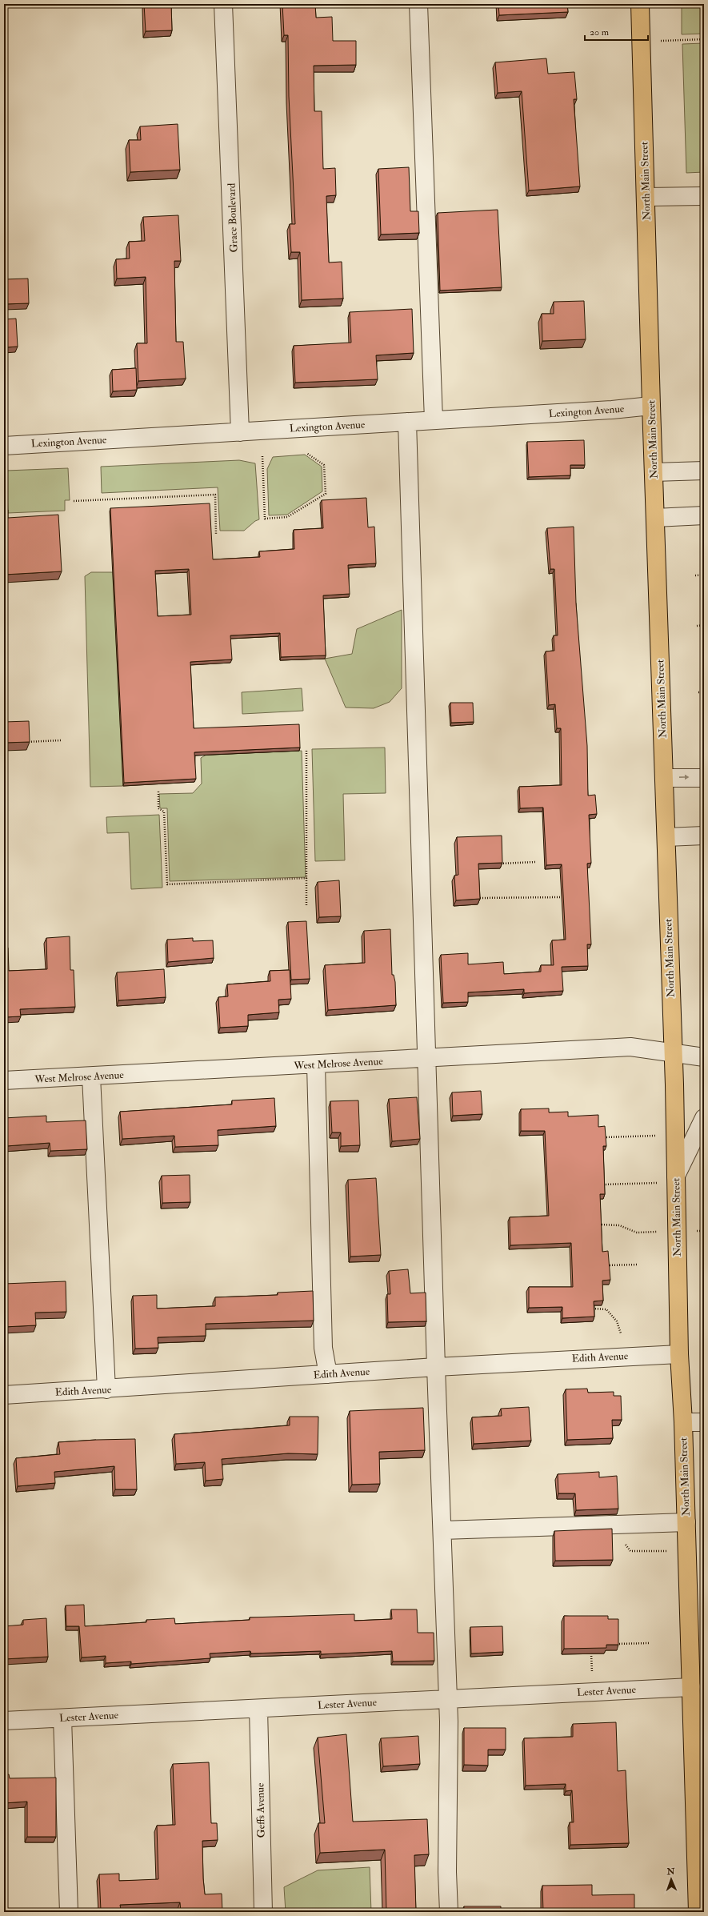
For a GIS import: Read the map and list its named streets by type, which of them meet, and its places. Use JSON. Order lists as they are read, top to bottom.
{
  "streets": {
    "main road": ["North Main Street"],
    "street": [
      "Grace Boulevard",
      "Lexington Avenue",
      "West Melrose Avenue",
      "Edith Avenue",
      "Lester Avenue",
      "Geffs Avenue"
    ]
  },
  "crossings": [
    ["North Main Street", "Lexington Avenue"],
    ["North Main Street", "West Melrose Avenue"],
    ["North Main Street", "Edith Avenue"],
    ["North Main Street", "Lester Avenue"],
    ["Grace Boulevard", "Lexington Avenue"],
    ["Lester Avenue", "Geffs Avenue"]
  ],
  "scale_bar": "20 m",
  "north": "top"
}
